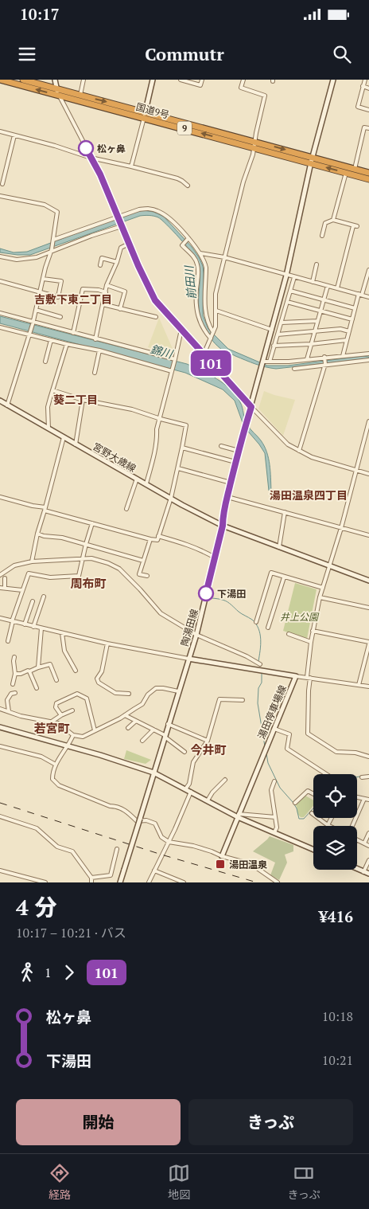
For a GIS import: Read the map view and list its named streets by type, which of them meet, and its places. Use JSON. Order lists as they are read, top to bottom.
{
  "streets": {
    "highway": ["国道9号", "9"],
    "main road": ["宮野大歳線", "陶湯田線", "湯田停車場線"]
  },
  "crossings": [
    ["国道9号", "陶湯田線"],
    ["宮野大歳線", "陶湯田線"],
    ["陶湯田線", "湯田停車場線"]
  ],
  "districts": [
    "吉敷下東二丁目",
    "葵二丁目",
    "湯田温泉四丁目",
    "周布町",
    "若宮町",
    "今井町"
  ],
  "water": ["前田川", "錦川"],
  "parks": ["井上公園"],
  "places": {
    "other": ["松ヶ鼻", "下湯田"],
    "transit": ["湯田温泉"]
  },
  "lines": ["bus line 101"],
  "page": {
    "status": "10:17",
    "header": "Commutr",
    "on_map": "101",
    "heading": ["4 分", "10:17 – 10:21 · バス", "¥416"],
    "legs": ["1", "101"],
    "list": [
      {
        "name": "松ヶ鼻",
        "value": "10:18"
      },
      {
        "name": "下湯田",
        "value": "10:21"
      }
    ],
    "buttons": ["開始", "きっぷ"],
    "tabs": ["経路", "地図", "きっぷ"]
  }
}
